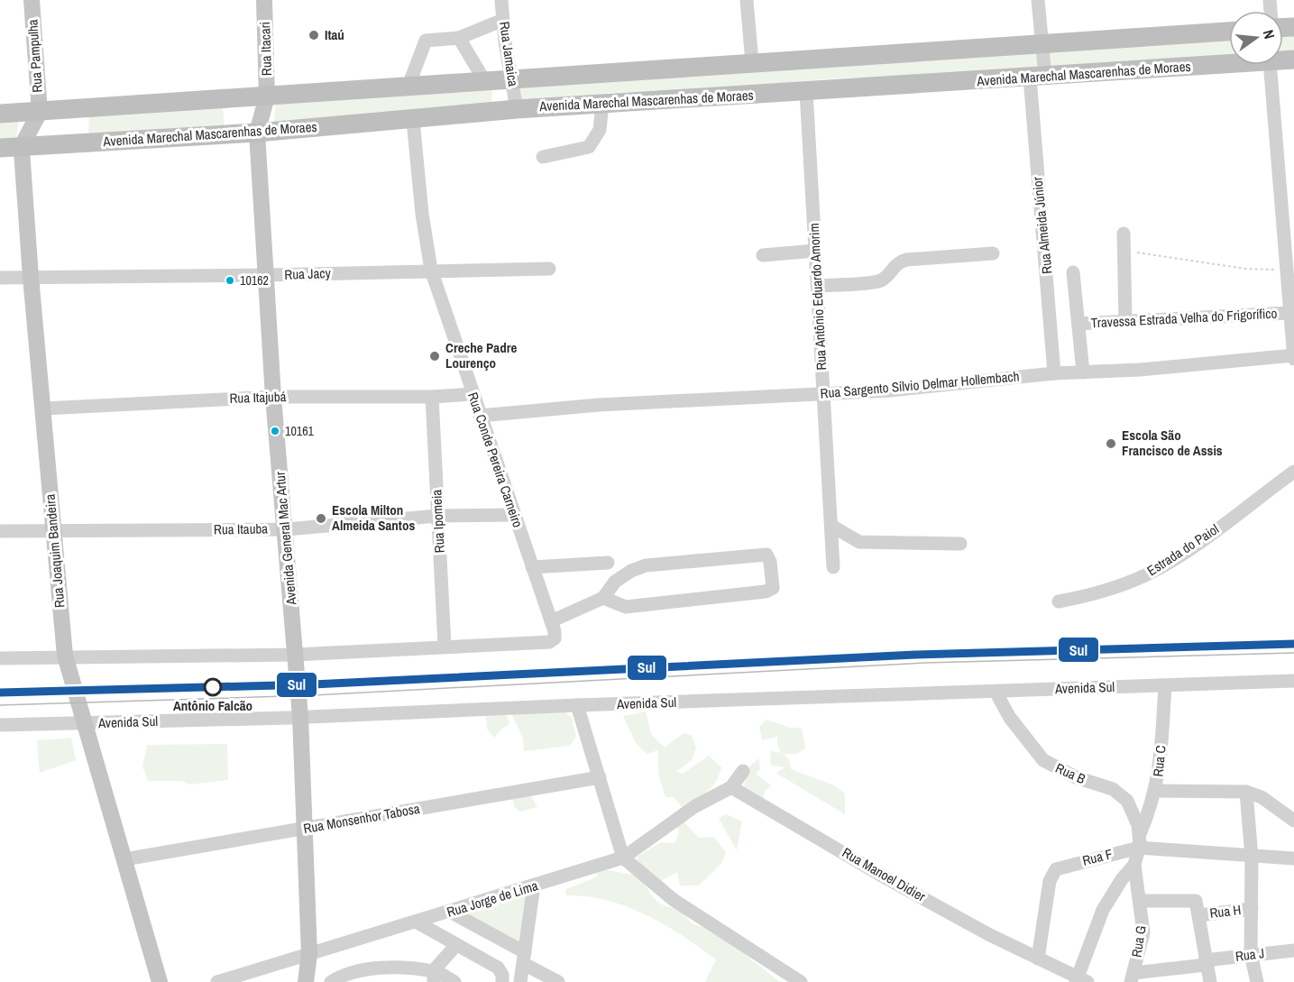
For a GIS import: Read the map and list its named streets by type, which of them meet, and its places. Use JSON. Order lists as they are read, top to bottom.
{
  "streets": {
    "highway": ["Avenida Marechal Mascarenhas de Moraes"],
    "main road": [
      "Rua Itacari",
      "Rua Pampulha",
      "Avenida General Mac Artur",
      "Rua Joaquim Bandeira"
    ],
    "street": [
      "Rua Jamaica",
      "Rua Almeida Júnior",
      "Rua Jacy",
      "Rua Antônio Eduardo Amorim",
      "Travessa Estrada Velha do Frigorífico",
      "Rua Sargento Sílvio Delmar Hollembach",
      "Rua Itajubá",
      "Rua Conde Pereira Carneiro",
      "Rua Ipomeia",
      "Rua Itauba",
      "Estrada do Paiol",
      "Avenida Sul",
      "Rua C",
      "Rua B",
      "Rua Monsenhor Tabosa",
      "Rua F",
      "Rua Manoel Didier",
      "Rua Jorge de Lima",
      "Rua H",
      "Rua G",
      "Rua J"
    ]
  },
  "crossings": [
    ["Rua Itacari", "Avenida General Mac Artur"],
    ["Rua Jamaica", "Avenida Marechal Mascarenhas de Moraes"],
    ["Avenida Marechal Mascarenhas de Moraes", "Rua Almeida Júnior"],
    ["Avenida Marechal Mascarenhas de Moraes", "Rua Antônio Eduardo Amorim"],
    ["Avenida Marechal Mascarenhas de Moraes", "Rua Conde Pereira Carneiro"],
    ["Avenida Marechal Mascarenhas de Moraes", "Avenida General Mac Artur"],
    ["Avenida Marechal Mascarenhas de Moraes", "Rua Joaquim Bandeira"],
    ["Rua Almeida Júnior", "Rua Sargento Sílvio Delmar Hollembach"],
    ["Rua Jacy", "Rua Conde Pereira Carneiro"],
    ["Rua Jacy", "Avenida General Mac Artur"],
    ["Rua Jacy", "Rua Joaquim Bandeira"],
    ["Rua Antônio Eduardo Amorim", "Rua Sargento Sílvio Delmar Hollembach"],
    ["Rua Sargento Sílvio Delmar Hollembach", "Rua Conde Pereira Carneiro"],
    ["Rua Itajubá", "Rua Conde Pereira Carneiro"],
    ["Rua Itajubá", "Rua Ipomeia"],
    ["Rua Itajubá", "Avenida General Mac Artur"],
    ["Rua Itajubá", "Rua Joaquim Bandeira"],
    ["Rua Conde Pereira Carneiro", "Rua Ipomeia"],
    ["Rua Conde Pereira Carneiro", "Rua Itauba"],
    ["Rua Ipomeia", "Rua Itauba"],
    ["Rua Itauba", "Avenida General Mac Artur"],
    ["Rua Itauba", "Rua Joaquim Bandeira"],
    ["Avenida General Mac Artur", "Avenida Sul"],
    ["Avenida General Mac Artur", "Rua Monsenhor Tabosa"],
    ["Avenida General Mac Artur", "Rua Jorge de Lima"],
    ["Rua Joaquim Bandeira", "Avenida Sul"],
    ["Rua Joaquim Bandeira", "Rua Monsenhor Tabosa"],
    ["Avenida Sul", "Rua C"],
    ["Avenida Sul", "Rua B"],
    ["Rua C", "Rua B"],
    ["Rua C", "Rua F"],
    ["Rua B", "Rua F"],
    ["Rua F", "Rua Manoel Didier"],
    ["Rua Manoel Didier", "Rua Jorge de Lima"],
    ["Rua G", "Rua J"]
  ],
  "places": [
    "Itaú",
    "10162",
    "Creche Padre Lourenço",
    "10161",
    "Escola São Francisco de Assis",
    "Escola Milton Almeida Santos",
    "Antônio Falcão"
  ],
  "lines": ["metro line Sul"],
  "north": "right"
}
